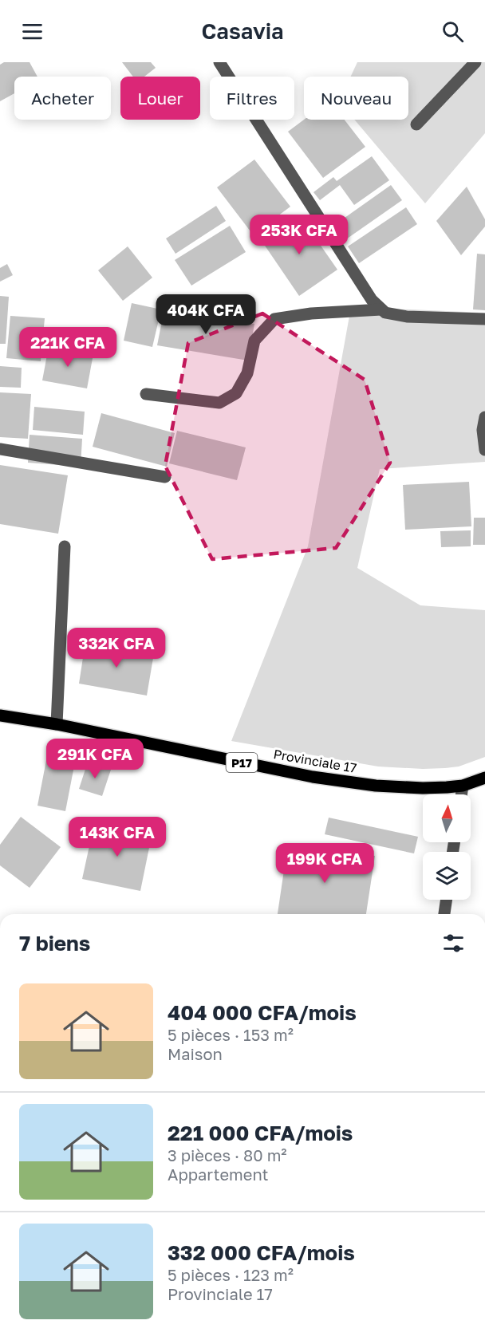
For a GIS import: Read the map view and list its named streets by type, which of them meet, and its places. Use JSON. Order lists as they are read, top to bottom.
{
  "streets": {
    "main road": ["Provinciale 17", "P17"]
  },
  "north": "top",
  "page": {
    "header": "Casavia",
    "chip": [
      "Acheter",
      "Louer",
      "Filtres",
      "Nouveau"
    ],
    "price": [
      "253K CFA",
      "404K CFA",
      "221K CFA",
      "332K CFA",
      "291K CFA",
      "143K CFA",
      "199K CFA"
    ],
    "heading": "7 biens",
    "list": [
      {
        "name": "404 000 CFA/mois",
        "note": "5 pièces · 153 m² · Maison"
      },
      {
        "name": "221 000 CFA/mois",
        "note": "3 pièces · 80 m² · Appartement"
      },
      {
        "name": "332 000 CFA/mois",
        "note": "5 pièces · 123 m² · Provinciale 17"
      }
    ]
  }
}
